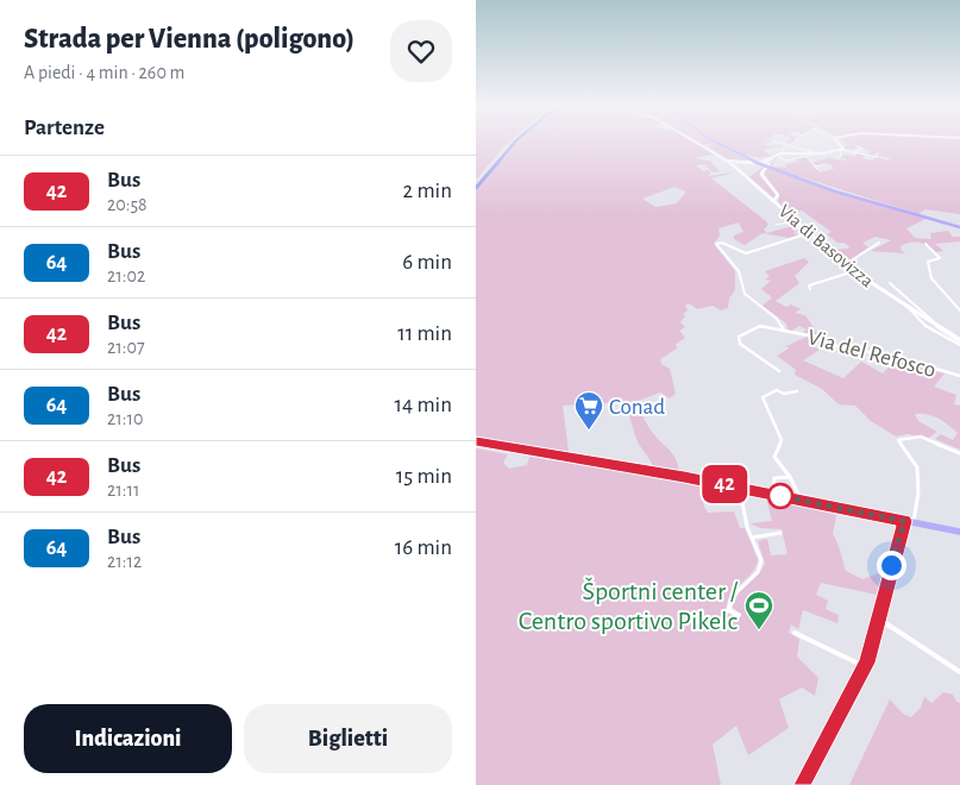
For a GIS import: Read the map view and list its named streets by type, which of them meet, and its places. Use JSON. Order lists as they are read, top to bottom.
{
  "streets": {
    "main road": ["Via di Basovizza"],
    "street": ["Via del Refosco"]
  },
  "crossings": [
    ["Via di Basovizza", "Via del Refosco"]
  ],
  "places": {
    "supermarket": ["Conad"],
    "sports": ["Športni center / Centro sportivo Pikelc"]
  },
  "lines": ["bus line 42"],
  "page": {
    "heading": [
      ["Strada per Vienna (poligono)", "A piedi · 4 min · 260 m"],
      "Partenze"
    ],
    "on_map": "42",
    "list": [
      {
        "mark": "42",
        "name": "Bus",
        "note": "20:58",
        "value": "2 min"
      },
      {
        "mark": "64",
        "name": "Bus",
        "note": "21:02",
        "value": "6 min"
      },
      {
        "mark": "42",
        "name": "Bus",
        "note": "21:07",
        "value": "11 min"
      },
      {
        "mark": "64",
        "name": "Bus",
        "note": "21:10",
        "value": "14 min"
      },
      {
        "mark": "42",
        "name": "Bus",
        "note": "21:11",
        "value": "15 min"
      },
      {
        "mark": "64",
        "name": "Bus",
        "note": "21:12",
        "value": "16 min"
      }
    ],
    "buttons": ["Indicazioni", "Biglietti"]
  }
}
